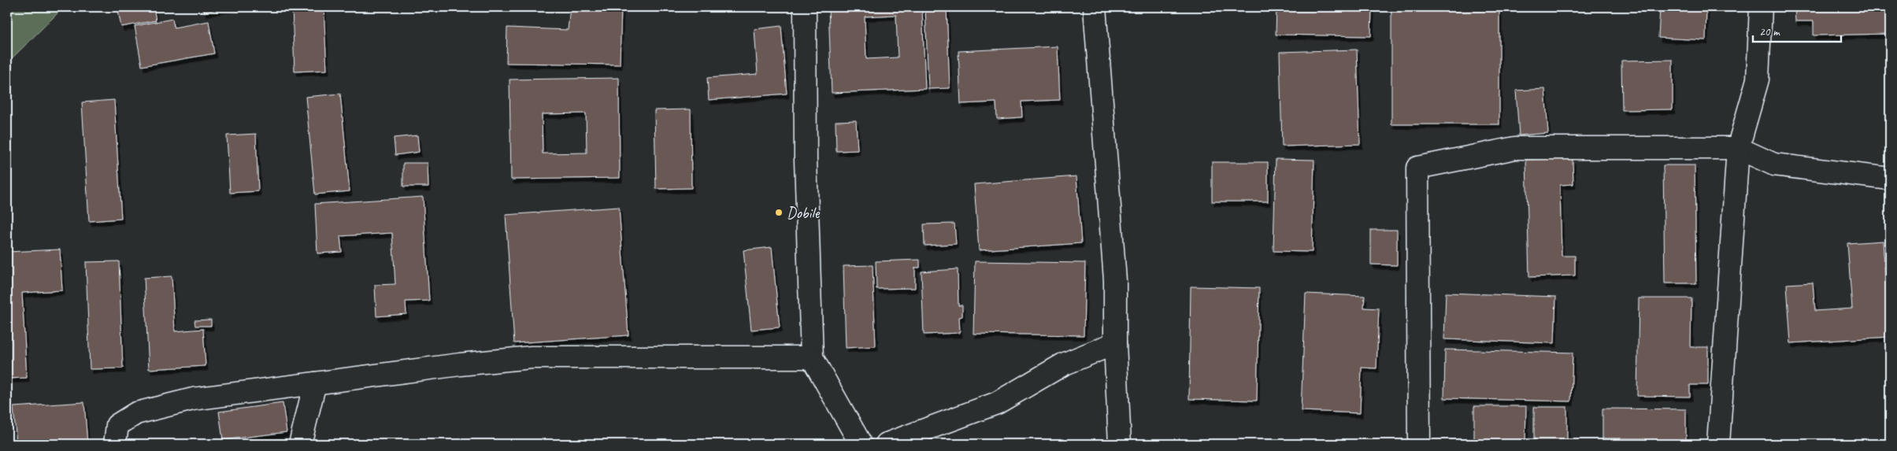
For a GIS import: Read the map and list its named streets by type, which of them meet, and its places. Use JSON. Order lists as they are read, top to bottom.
{
  "places": ["Dobile"],
  "scale_bar": "20 m"
}
